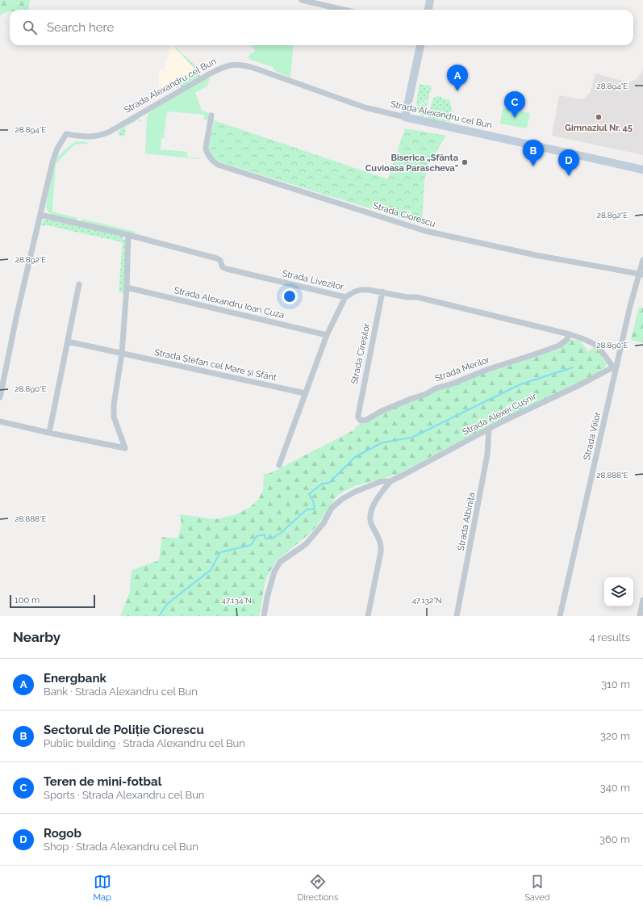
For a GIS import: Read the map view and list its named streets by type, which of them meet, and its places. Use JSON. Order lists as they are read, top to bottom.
{
  "streets": {
    "street": [
      "Strada Alexandru cel Bun",
      "Strada Ciorescu",
      "Strada Livezilor",
      "Strada Alexandru Ioan Cuza",
      "Strada Cireșilor",
      "Strada Ștefan cel Mare și Sfânt",
      "Strada Merilor",
      "Strada Alexei Cușnir",
      "Strada Viilor",
      "Strada Albinița"
    ]
  },
  "crossings": [
    ["Strada Alexandru cel Bun", "Strada Livezilor"],
    ["Strada Ciorescu", "Strada Viilor"],
    ["Strada Livezilor", "Strada Cireșilor"],
    ["Strada Livezilor", "Strada Merilor"],
    ["Strada Livezilor", "Strada Alexei Cușnir"],
    ["Strada Livezilor", "Strada Viilor"],
    ["Strada Cireșilor", "Strada Merilor"],
    ["Strada Alexei Cușnir", "Strada Viilor"],
    ["Strada Alexei Cușnir", "Strada Albinița"]
  ],
  "places": ["Gimnaziul Nr. 45", "Biserica „Sfânta Cuvioasa Parascheva\""],
  "scale_bar": "100 m",
  "page": {
    "search": "Search here",
    "pins": [
      "A",
      "C",
      "B",
      "D"
    ],
    "scale": "100 m",
    "heading": ["Nearby", "4 results"],
    "list": [
      {
        "mark": "A",
        "name": "Energbank",
        "note": "Bank · Strada Alexandru cel Bun",
        "value": "310 m"
      },
      {
        "mark": "B",
        "name": "Sectorul de Poliție Ciorescu",
        "note": "Public building · Strada Alexandru cel Bun",
        "value": "320 m"
      },
      {
        "mark": "C",
        "name": "Teren de mini-fotbal",
        "note": "Sports · Strada Alexandru cel Bun",
        "value": "340 m"
      },
      {
        "mark": "D",
        "name": "Rogob",
        "note": "Shop · Strada Alexandru cel Bun",
        "value": "360 m"
      }
    ],
    "nav": ["Map", "Directions", "Saved"]
  },
  "coordinates": [
    "28.894°E",
    "28.892°E",
    "28.890°E",
    "28.888°E",
    "47.134°N",
    "47.132°N"
  ]
}
